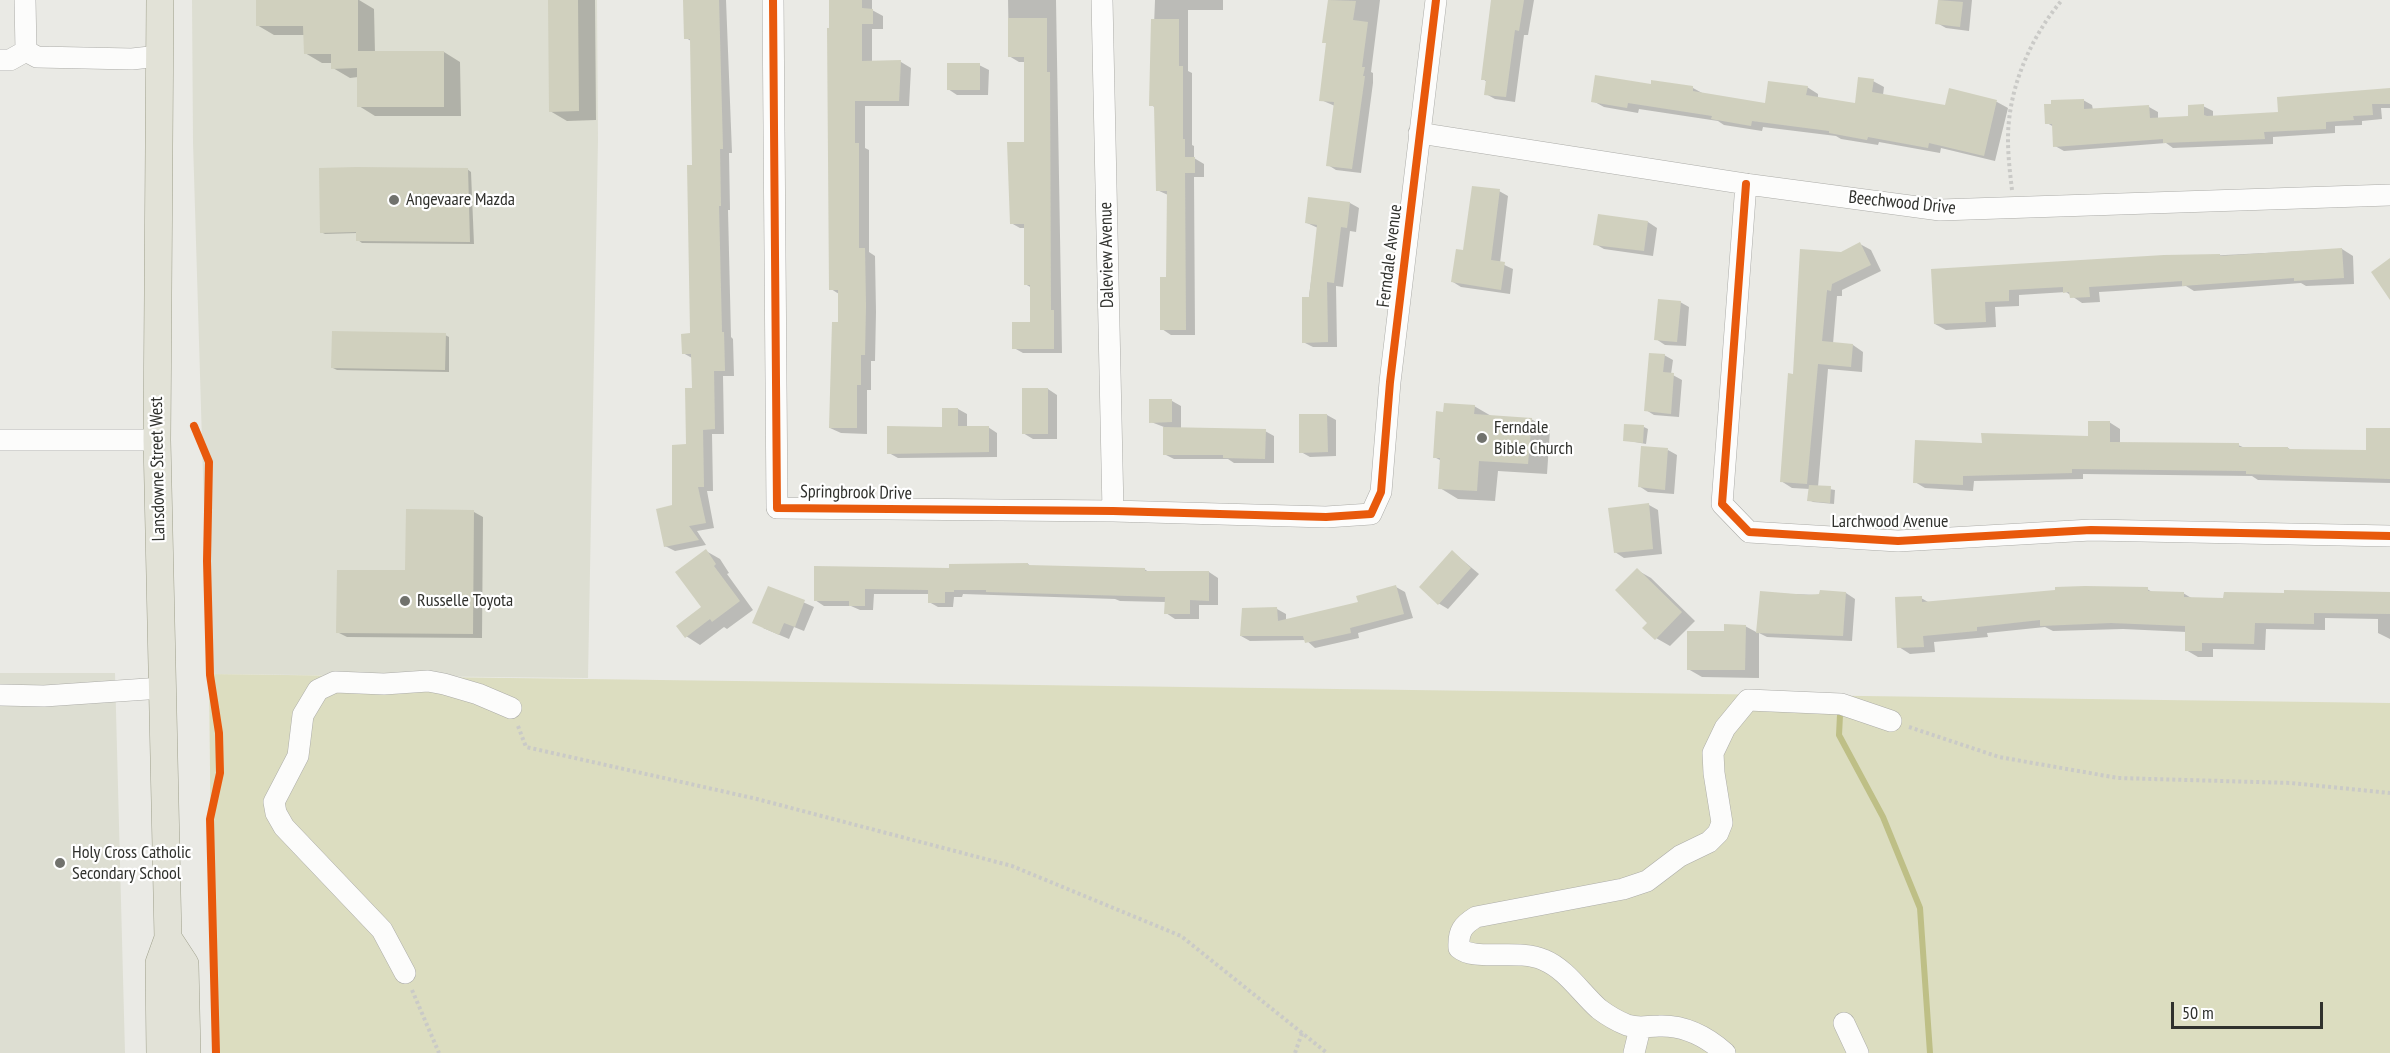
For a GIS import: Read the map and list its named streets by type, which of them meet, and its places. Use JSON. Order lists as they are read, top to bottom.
{
  "streets": {
    "main road": ["Lansdowne Street West"],
    "street": [
      "Beechwood Drive",
      "Daleview Avenue",
      "Ferndale Avenue",
      "Springbrook Drive",
      "Larchwood Avenue"
    ]
  },
  "crossings": [
    ["Beechwood Drive", "Ferndale Avenue"],
    ["Beechwood Drive", "Larchwood Avenue"],
    ["Daleview Avenue", "Springbrook Drive"],
    ["Ferndale Avenue", "Springbrook Drive"]
  ],
  "places": [
    "Angevaare Mazda",
    "Ferndale Bible Church",
    "Russelle Toyota",
    "Holy Cross Catholic Secondary School"
  ],
  "scale_bar": "50 m"
}
